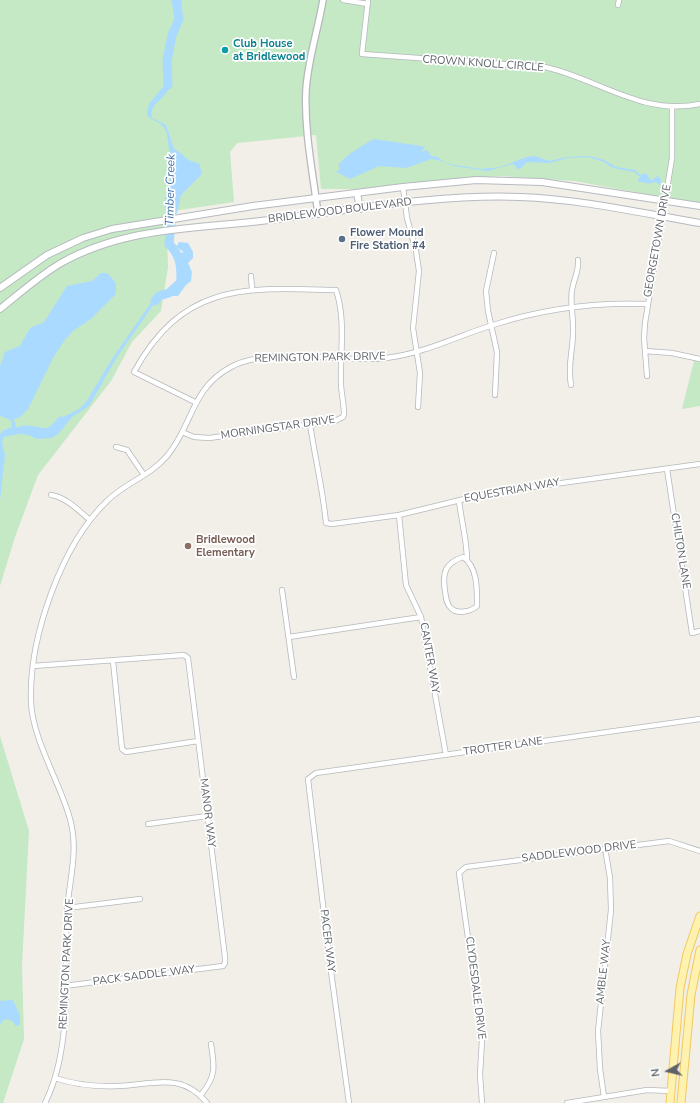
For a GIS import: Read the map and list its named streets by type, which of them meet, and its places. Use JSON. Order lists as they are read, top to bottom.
{
  "streets": {
    "main road": ["BRIDLEWOOD BOULEVARD"],
    "street": [
      "CROWN KNOLL CIRCLE",
      "GEORGETOWN DRIVE",
      "REMINGTON PARK DRIVE",
      "MORNINGSTAR DRIVE",
      "EQUESTRIAN WAY",
      "CHILTON LANE",
      "CANTER WAY",
      "TROTTER LANE",
      "MANOR WAY",
      "SADDLEWOOD DRIVE",
      "PACER WAY",
      "AMBLE WAY",
      "PACK SADDLE WAY",
      "CLYDESDALE DRIVE"
    ]
  },
  "crossings": [
    ["CROWN KNOLL CIRCLE", "GEORGETOWN DRIVE"],
    ["BRIDLEWOOD BOULEVARD", "GEORGETOWN DRIVE"],
    ["GEORGETOWN DRIVE", "REMINGTON PARK DRIVE"],
    ["REMINGTON PARK DRIVE", "MORNINGSTAR DRIVE"],
    ["REMINGTON PARK DRIVE", "PACK SADDLE WAY"],
    ["MORNINGSTAR DRIVE", "EQUESTRIAN WAY"],
    ["EQUESTRIAN WAY", "CHILTON LANE"],
    ["EQUESTRIAN WAY", "CANTER WAY"],
    ["CANTER WAY", "TROTTER LANE"],
    ["TROTTER LANE", "PACER WAY"],
    ["MANOR WAY", "PACK SADDLE WAY"],
    ["SADDLEWOOD DRIVE", "AMBLE WAY"],
    ["SADDLEWOOD DRIVE", "CLYDESDALE DRIVE"]
  ],
  "water": ["Timber Creek"],
  "places": ["Club House at Bridlewood", "Flower Mound Fire Station #4", "Bridlewood Elementary"],
  "north": "left"
}
